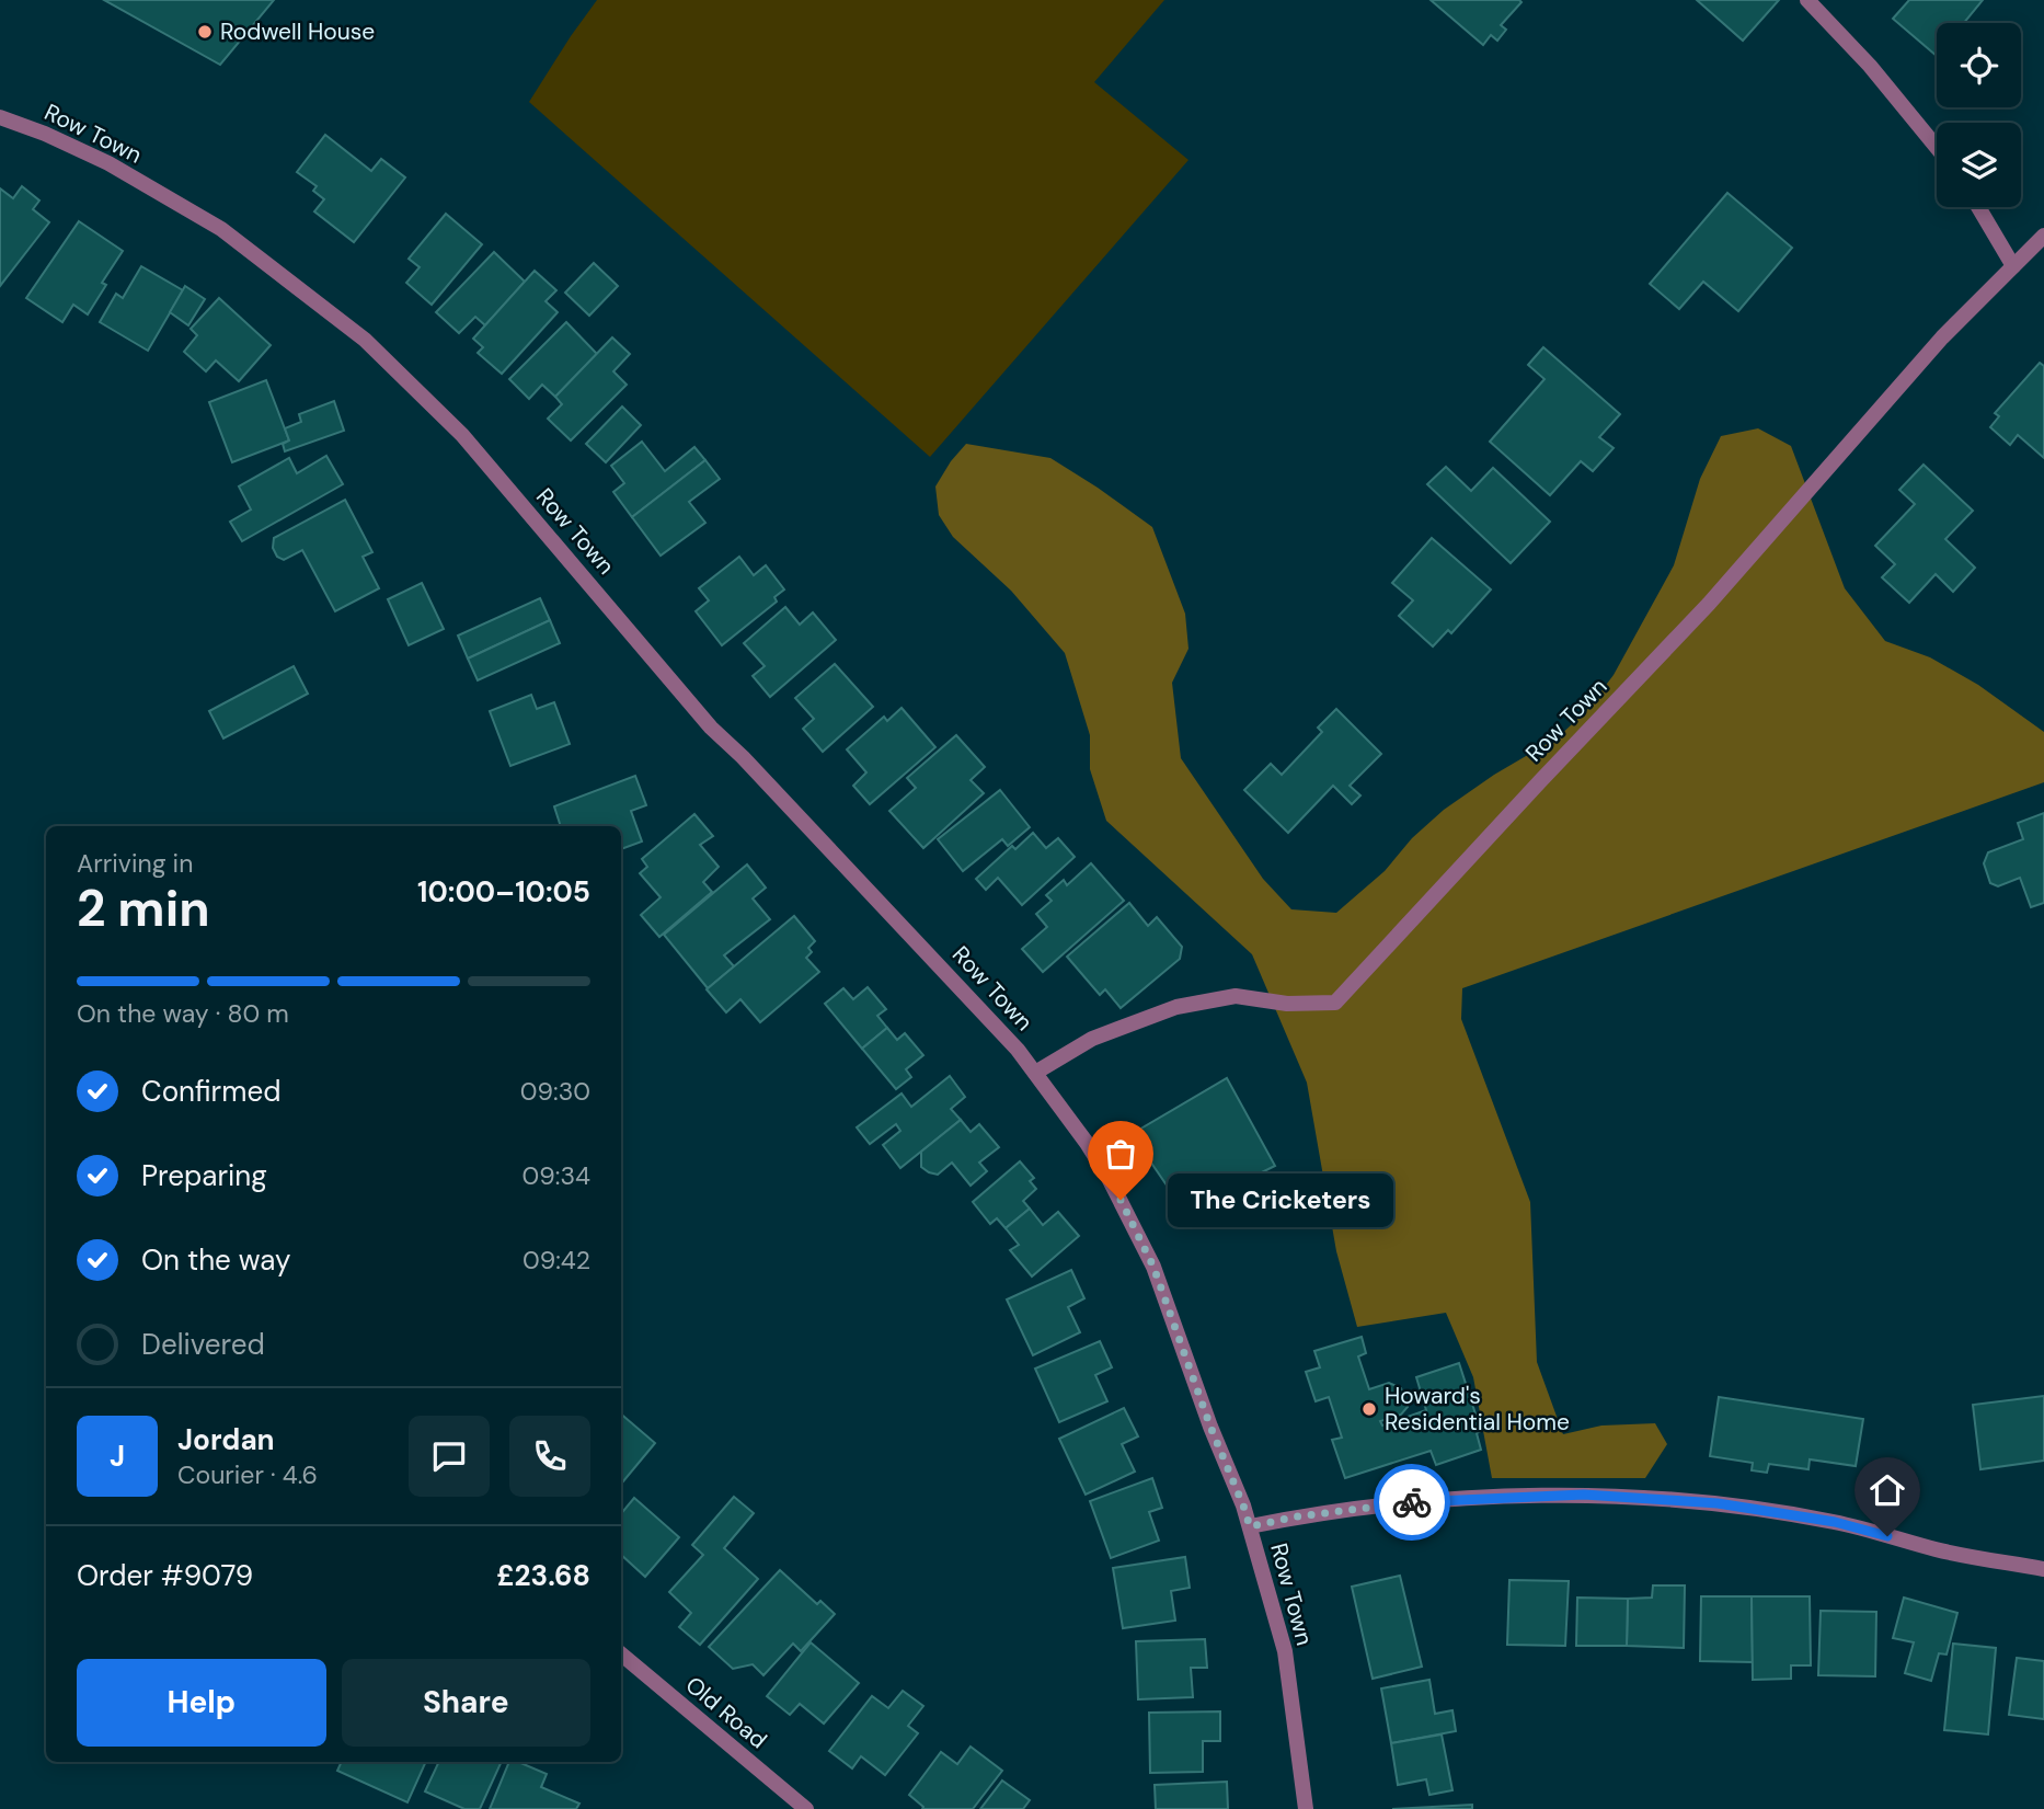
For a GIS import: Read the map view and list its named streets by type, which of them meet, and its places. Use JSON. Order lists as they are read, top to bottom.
{
  "streets": {
    "street": ["Row Town", "Old Road"]
  },
  "places": ["Rodwell House", "The Cricketers", "Howard's Residential Home"],
  "page": {
    "heading": ["2 min", "Arriving in", "10:00–10:05"],
    "panel": [
      "Jordan",
      "Courier · 4.6",
      "Order #9079",
      "£23.68"
    ],
    "bar": "On the way · 80 m",
    "list": [
      ["Confirmed", "09:30"],
      ["Preparing", "09:34"],
      ["On the way", "09:42"],
      "Delivered"
    ],
    "bubble": "The Cricketers",
    "round": "J",
    "buttons": ["Help", "Share"]
  }
}
